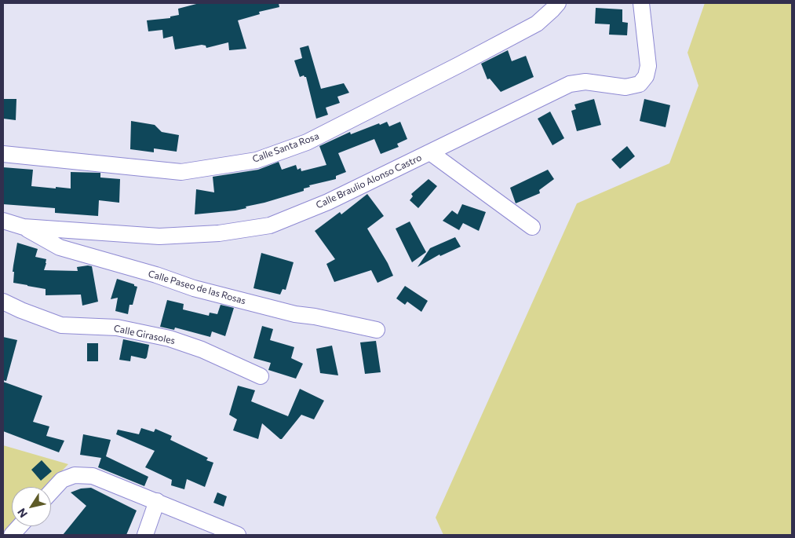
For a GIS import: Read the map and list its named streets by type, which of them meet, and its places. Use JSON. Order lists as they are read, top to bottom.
{
  "streets": {
    "street": [
      "Calle Santa Rosa",
      "Calle Braulio Alonso Castro",
      "Calle Paseo de las Rosas",
      "Calle Girasoles"
    ]
  },
  "crossings": [
    ["Calle Braulio Alonso Castro", "Calle Paseo de las Rosas"]
  ],
  "north": "bottom left"
}
